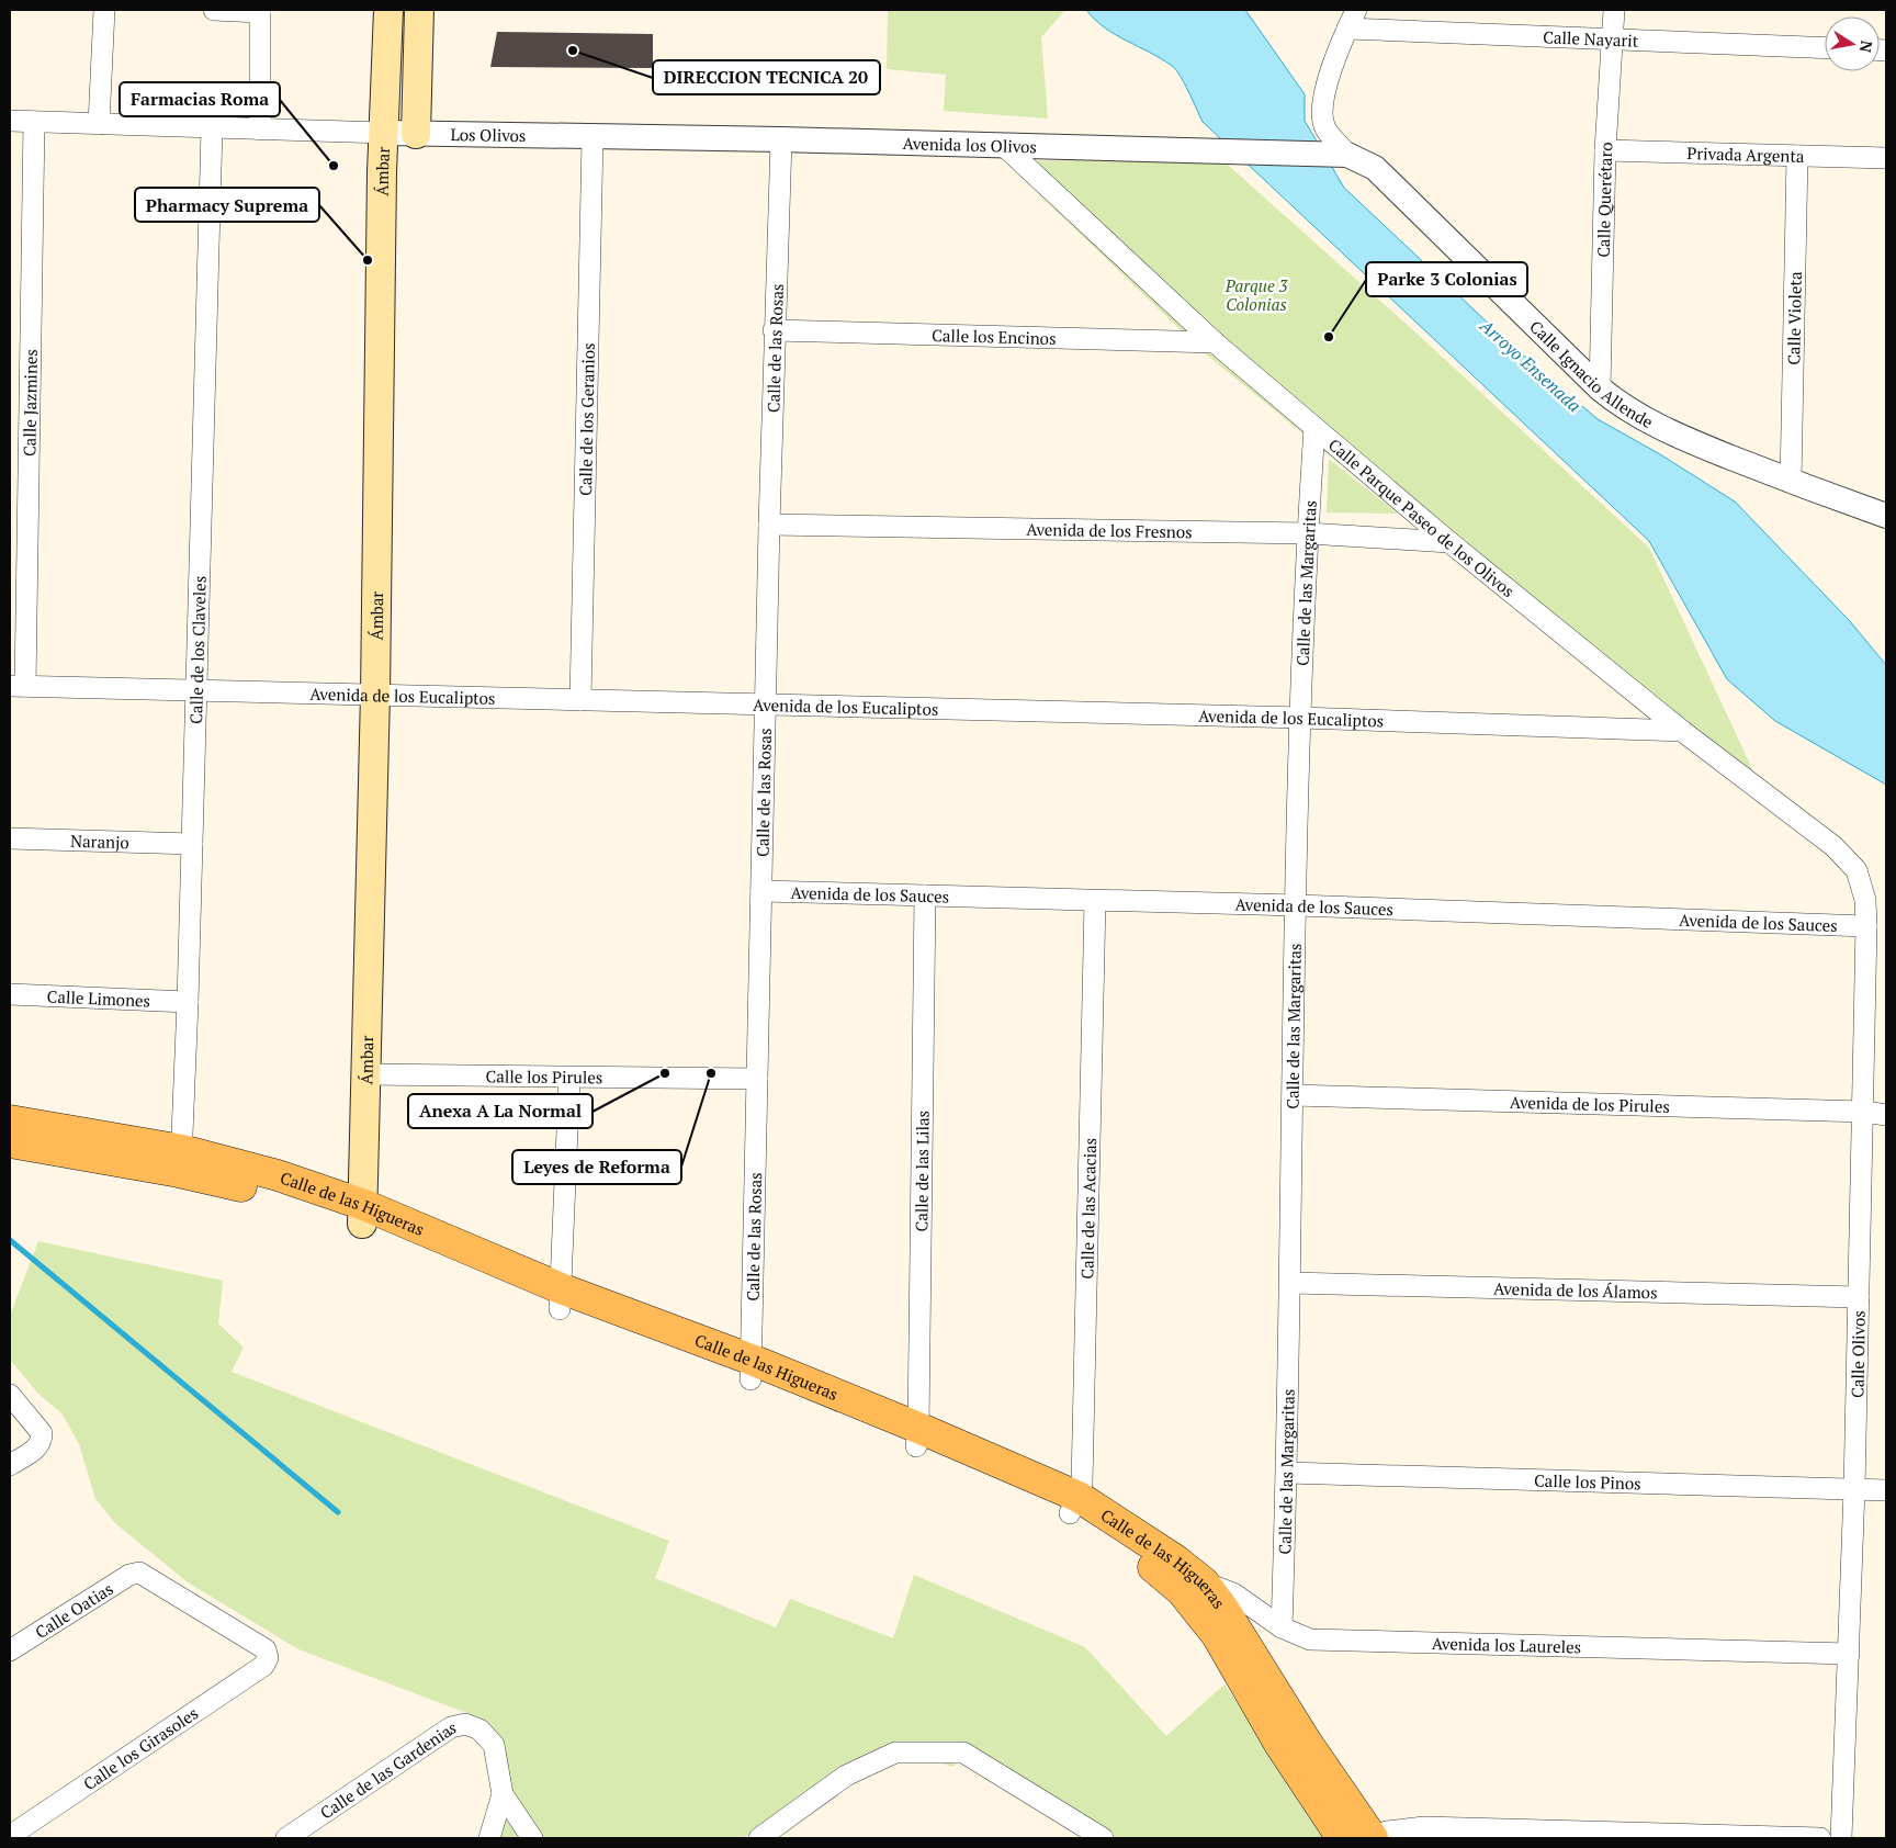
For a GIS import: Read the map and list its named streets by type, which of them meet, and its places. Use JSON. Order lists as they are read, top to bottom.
{
  "streets": {
    "main road": ["Ámbar", "Calle de las Higueras"],
    "street": [
      "Calle Nayarit",
      "Los Olivos",
      "Avenida los Olivos",
      "Privada Argenta",
      "Calle Querétaro",
      "Calle Violeta",
      "Calle los Encinos",
      "Calle de las Rosas",
      "Calle Ignacio Allende",
      "Calle Jazmines",
      "Calle de los Geranios",
      "Calle Parque Paseo de los Olivos",
      "Avenida de los Fresnos",
      "Calle de las Margaritas",
      "Calle de los Claveles",
      "Avenida de los Eucaliptos",
      "Naranjo",
      "Avenida de los Sauces",
      "Calle Limones",
      "Calle los Pirules",
      "Avenida de los Pirules",
      "Calle de las Lilas",
      "Calle de las Acacias",
      "Avenida de los Álamos",
      "Calle Olivos",
      "Calle los Pinos",
      "Calle Oatias",
      "Avenida los Laureles",
      "Calle los Girasoles",
      "Calle de las Gardenias"
    ]
  },
  "crossings": [
    ["Calle Nayarit", "Calle Querétaro"],
    ["Los Olivos", "Avenida los Olivos"],
    ["Los Olivos", "Ámbar"],
    ["Los Olivos", "Calle de los Geranios"],
    ["Avenida los Olivos", "Calle de las Rosas"],
    ["Avenida los Olivos", "Calle Ignacio Allende"],
    ["Avenida los Olivos", "Calle de los Geranios"],
    ["Avenida los Olivos", "Calle Parque Paseo de los Olivos"],
    ["Privada Argenta", "Calle Querétaro"],
    ["Privada Argenta", "Calle Violeta"],
    ["Ámbar", "Avenida de los Eucaliptos"],
    ["Ámbar", "Calle los Pirules"],
    ["Ámbar", "Calle de las Higueras"],
    ["Calle Querétaro", "Calle Ignacio Allende"],
    ["Calle Violeta", "Calle Ignacio Allende"],
    ["Calle los Encinos", "Calle de las Rosas"],
    ["Calle los Encinos", "Calle Parque Paseo de los Olivos"],
    ["Calle de las Rosas", "Avenida de los Fresnos"],
    ["Calle de las Rosas", "Avenida de los Eucaliptos"],
    ["Calle de las Rosas", "Avenida de los Sauces"],
    ["Calle de las Rosas", "Calle los Pirules"],
    ["Calle de las Rosas", "Calle de las Higueras"],
    ["Calle Jazmines", "Avenida de los Eucaliptos"],
    ["Calle de los Geranios", "Avenida de los Eucaliptos"],
    ["Calle Parque Paseo de los Olivos", "Avenida de los Fresnos"],
    ["Calle Parque Paseo de los Olivos", "Calle de las Margaritas"],
    ["Calle Parque Paseo de los Olivos", "Avenida de los Eucaliptos"],
    ["Calle Parque Paseo de los Olivos", "Calle Olivos"],
    ["Avenida de los Fresnos", "Calle de las Margaritas"],
    ["Calle de las Margaritas", "Avenida de los Eucaliptos"],
    ["Calle de las Margaritas", "Avenida de los Sauces"],
    ["Calle de las Margaritas", "Avenida de los Pirules"],
    ["Calle de las Margaritas", "Avenida de los Álamos"],
    ["Calle de las Margaritas", "Calle los Pinos"],
    ["Calle de las Margaritas", "Avenida los Laureles"],
    ["Calle de los Claveles", "Avenida de los Eucaliptos"],
    ["Calle de los Claveles", "Naranjo"],
    ["Calle de los Claveles", "Calle Limones"],
    ["Calle de los Claveles", "Calle de las Higueras"],
    ["Avenida de los Sauces", "Calle de las Lilas"],
    ["Avenida de los Sauces", "Calle de las Acacias"],
    ["Avenida de los Sauces", "Calle Olivos"],
    ["Avenida de los Pirules", "Calle Olivos"],
    ["Calle de las Lilas", "Calle de las Higueras"],
    ["Calle de las Higueras", "Calle de las Acacias"],
    ["Calle de las Higueras", "Avenida los Laureles"],
    ["Avenida de los Álamos", "Calle Olivos"],
    ["Calle Olivos", "Calle los Pinos"],
    ["Calle Olivos", "Avenida los Laureles"],
    ["Calle Oatias", "Calle los Girasoles"]
  ],
  "water": ["Arroyo Ensenada"],
  "parks": ["Parque 3 Colonias"],
  "places": [
    "DIRECCION TECNICA 20",
    "Farmacias Roma",
    "Pharmacy Suprema",
    "Parke 3 Colonias",
    "Anexa A La Normal",
    "Leyes de Reforma"
  ],
  "north": "right"
}
